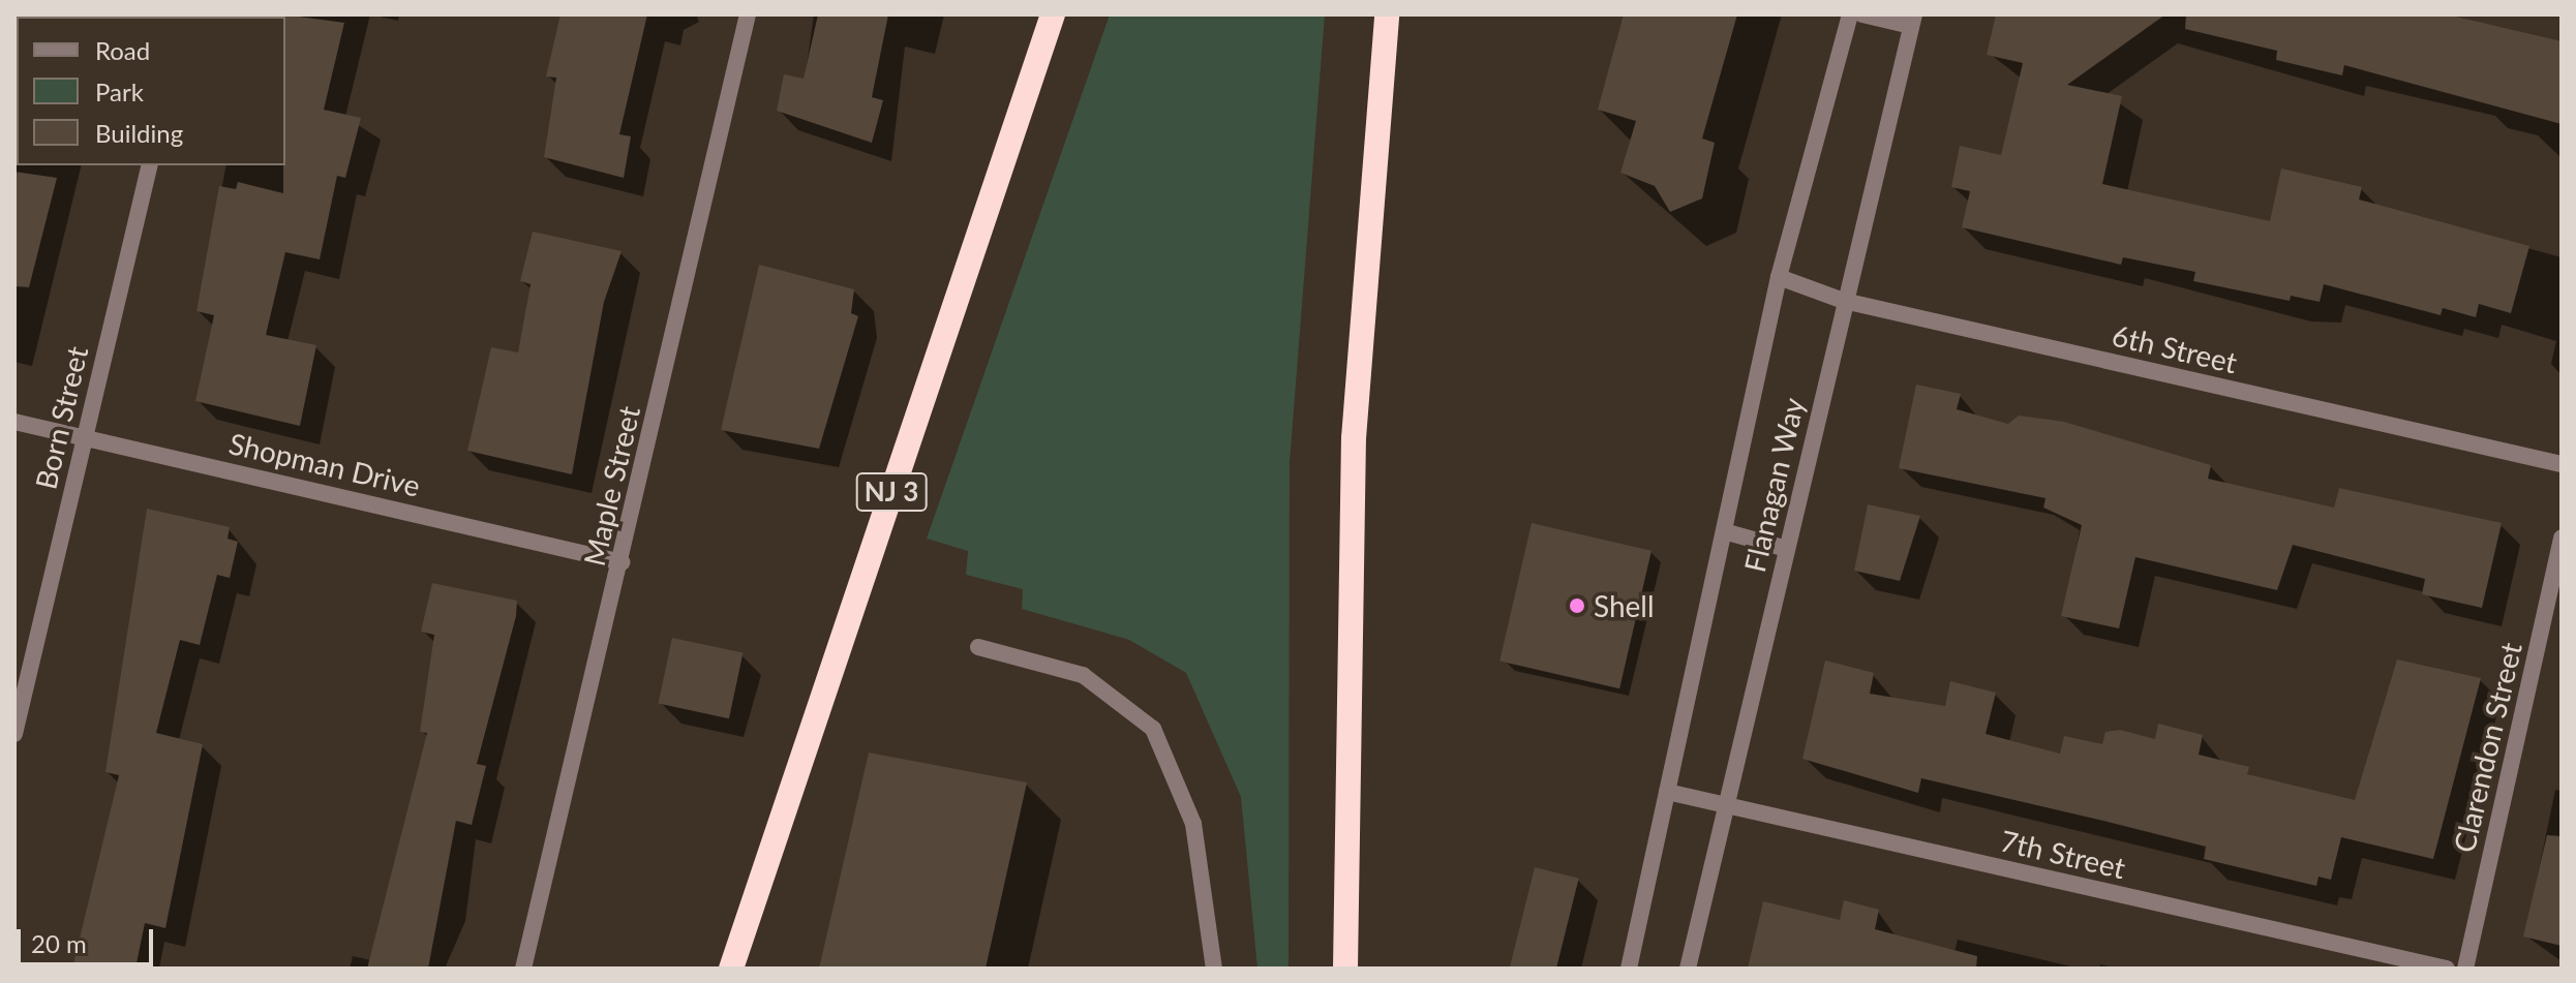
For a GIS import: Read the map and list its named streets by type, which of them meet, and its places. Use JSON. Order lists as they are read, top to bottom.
{
  "streets": {
    "highway": ["NJ 3"],
    "street": [
      "6th Street",
      "Born Street",
      "Shopman Drive",
      "Flanagan Way",
      "Maple Street",
      "Clarendon Street",
      "7th Street"
    ]
  },
  "crossings": [
    ["6th Street", "Flanagan Way"],
    ["Born Street", "Shopman Drive"],
    ["Shopman Drive", "Maple Street"],
    ["Flanagan Way", "7th Street"]
  ],
  "places": ["Shell"],
  "legend": ["Road", "Park", "Building"],
  "scale_bar": "20 m"
}
